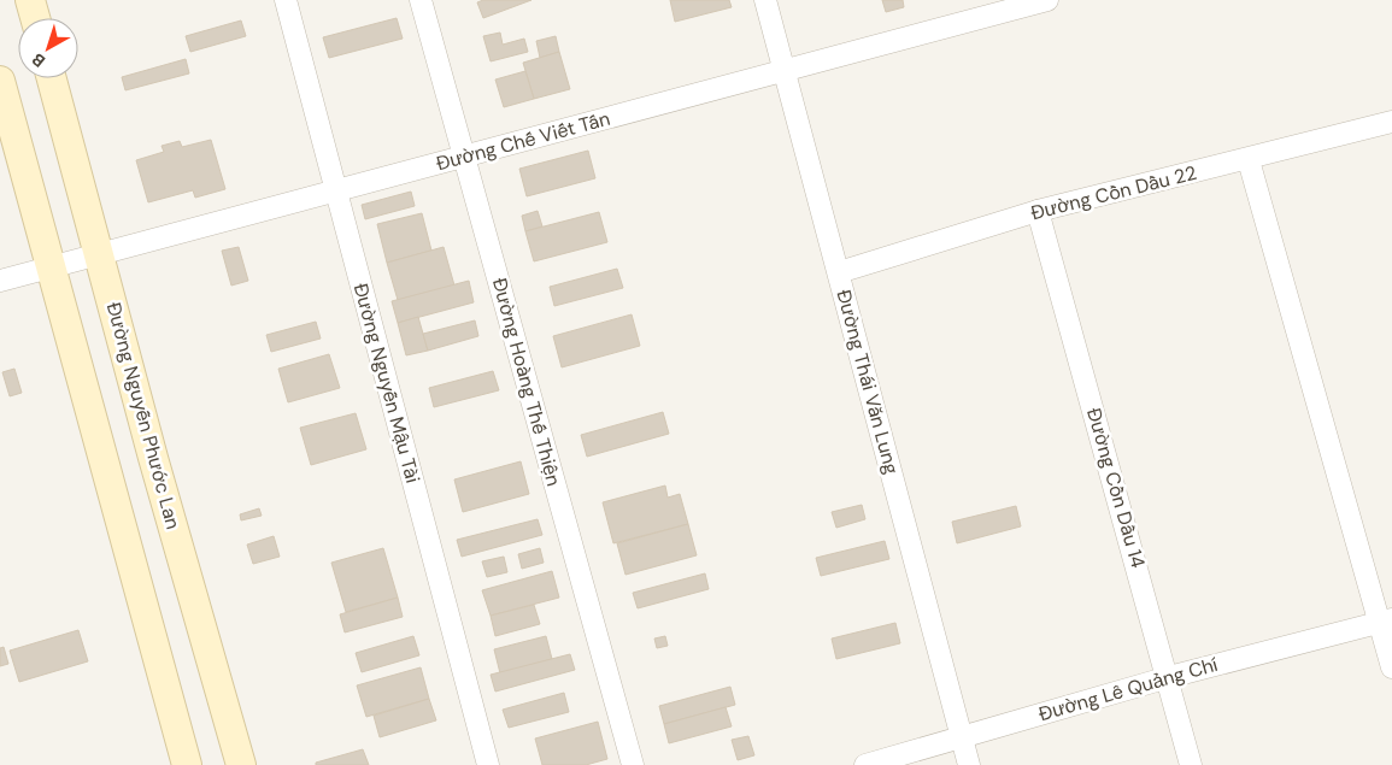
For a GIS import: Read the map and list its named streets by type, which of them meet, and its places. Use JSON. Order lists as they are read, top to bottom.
{
  "streets": {
    "main road": ["Đường Nguyễn Phước Lan"],
    "street": [
      "Đường Chế Viết Tấn",
      "Đường Cồn Dầu 22",
      "Đường Hoàng Thế Thiện",
      "Đường Thái Văn Lung",
      "Đường Nguyễn Mậu Tài",
      "Đường Cồn Dầu 14",
      "Đường Lê Quảng Chí"
    ]
  },
  "crossings": [
    ["Đường Chế Viết Tấn", "Đường Hoàng Thế Thiện"],
    ["Đường Chế Viết Tấn", "Đường Thái Văn Lung"],
    ["Đường Chế Viết Tấn", "Đường Nguyễn Mậu Tài"],
    ["Đường Chế Viết Tấn", "Đường Nguyễn Phước Lan"],
    ["Đường Cồn Dầu 22", "Đường Thái Văn Lung"],
    ["Đường Cồn Dầu 22", "Đường Cồn Dầu 14"],
    ["Đường Thái Văn Lung", "Đường Lê Quảng Chí"],
    ["Đường Cồn Dầu 14", "Đường Lê Quảng Chí"]
  ],
  "north": "bottom left"
}
